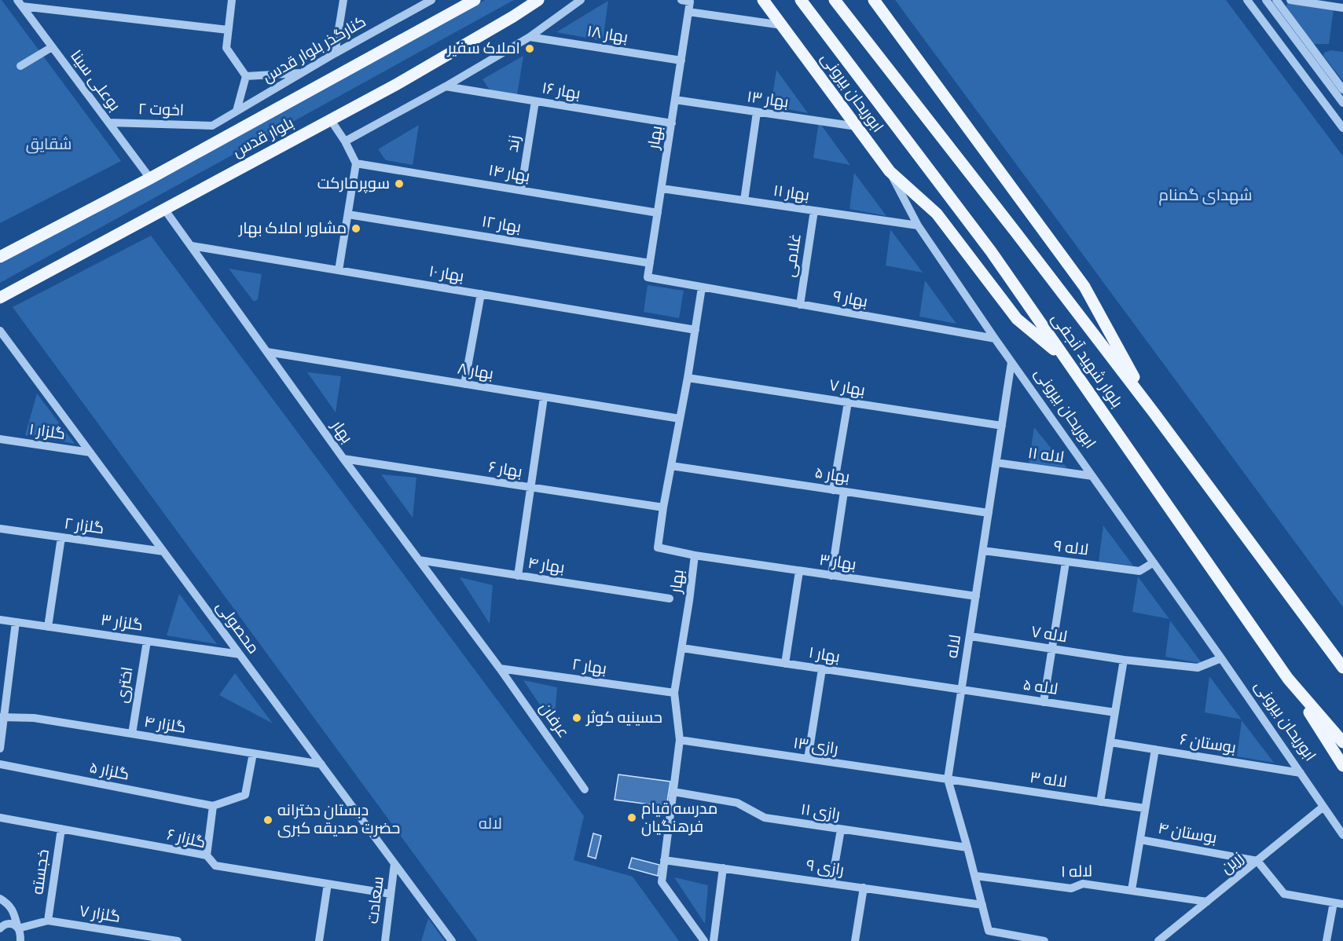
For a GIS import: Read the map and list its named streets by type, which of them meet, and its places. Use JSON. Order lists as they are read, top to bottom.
{
  "streets": {
    "main road": ["ابوریحان بیرونی", "بلوار قدس", "بلوار شهید آنجفی"],
    "street": [
      "بهار ۱۸",
      "کنارگذر بلوار قدس",
      "بوعلی سینا",
      "بهار ۱۶",
      "بهار ۱۳",
      "اخوت ۲",
      "بهار",
      "زند",
      "بهار ۱۴",
      "بهار ۱۱",
      "بهار ۱۲",
      "غلامی",
      "بهار ۱۰",
      "بهار ۹",
      "بهار ۸",
      "بهار ۷",
      "گلزار ۱",
      "لاله ۱۱",
      "بهار ۶",
      "بهار ۵",
      "گلزار ۲",
      "لاله ۹",
      "بهار ۳",
      "بهار ۴",
      "گلزار ۳",
      "محصولی",
      "لاله ۷",
      "لاله",
      "بهار ۱",
      "بهار ۲",
      "اختری",
      "لاله ۵",
      "عرفان",
      "گلزار ۴",
      "بوستان ۶",
      "رازی ۱۳",
      "گلزار ۵",
      "لاله ۳",
      "رازی ۱۱",
      "بوستان ۴",
      "گلزار ۶",
      "زرین",
      "رازی ۹",
      "خجسته",
      "لاله ۱",
      "سعادت",
      "گلزار ۷"
    ]
  },
  "crossings": [
    ["بهار ۱۸", "بهار"],
    ["کنارگذر بلوار قدس", "اخوت ۲"],
    ["بوعلی سینا", "اخوت ۲"],
    ["بوعلی سینا", "بلوار قدس"],
    ["بهار ۱۶", "بهار"],
    ["بهار ۱۶", "زند"],
    ["ابوریحان بیرونی", "بهار ۱۳"],
    ["ابوریحان بیرونی", "بهار ۱۱"],
    ["ابوریحان بیرونی", "بهار ۹"],
    ["ابوریحان بیرونی", "لاله ۱۱"],
    ["ابوریحان بیرونی", "لاله ۹"],
    ["ابوریحان بیرونی", "لاله ۷"],
    ["ابوریحان بیرونی", "لاله"],
    ["ابوریحان بیرونی", "بوستان ۶"],
    ["ابوریحان بیرونی", "زرین"],
    ["بهار ۱۳", "بهار"],
    ["بلوار قدس", "بهار"],
    ["بهار", "بهار ۱۴"],
    ["بهار", "بهار ۱۱"],
    ["بهار", "بهار ۱۲"],
    ["بهار", "بهار ۱۰"],
    ["بهار", "بهار ۹"],
    ["بهار", "بهار ۸"],
    ["بهار", "بهار ۷"],
    ["بهار", "بهار ۶"],
    ["بهار", "بهار ۵"],
    ["بهار", "بهار ۳"],
    ["بهار", "بهار ۴"],
    ["بهار", "بهار ۱"],
    ["بهار", "بهار ۲"],
    ["بهار", "عرفان"],
    ["بهار", "رازی ۱۳"],
    ["بهار", "رازی ۱۱"],
    ["بهار", "رازی ۹"],
    ["زند", "بهار ۱۴"],
    ["بهار ۱۱", "غلامی"],
    ["غلامی", "بهار ۹"],
    ["بهار ۷", "لاله"],
    ["گلزار ۱", "محصولی"],
    ["لاله ۱۱", "لاله"],
    ["بهار ۵", "لاله"],
    ["گلزار ۲", "محصولی"],
    ["لاله ۹", "لاله"],
    ["بهار ۳", "لاله"],
    ["گلزار ۳", "محصولی"],
    ["گلزار ۳", "اختری"],
    ["محصولی", "گلزار ۴"],
    ["محصولی", "سعادت"],
    ["لاله ۷", "لاله"],
    ["لاله", "بهار ۱"],
    ["لاله", "لاله ۵"],
    ["لاله", "رازی ۱۳"],
    ["لاله", "لاله ۳"],
    ["لاله", "رازی ۱۱"],
    ["لاله", "رازی ۹"],
    ["لاله", "لاله ۱"],
    ["بهار ۱", "لاله ۵"],
    ["بهار ۲", "عرفان"],
    ["اختری", "گلزار ۴"],
    ["رازی ۱۳", "لاله ۳"],
    ["بوستان ۴", "زرین"],
    ["گلزار ۶", "خجسته"],
    ["گلزار ۶", "سعادت"],
    ["زرین", "لاله ۱"],
    ["خجسته", "گلزار ۷"]
  ],
  "parks": ["شقایق", "شهدای گمنام", "لاله"],
  "places": [
    "املاک سفیر",
    "سوپرمارکت",
    "مشاور املاک بهار",
    "حسینیه کوثر",
    "مدرسه قیام فرهنگیان",
    "دبستان دخترانه حضرت صدیقه کبری"
  ]
}
